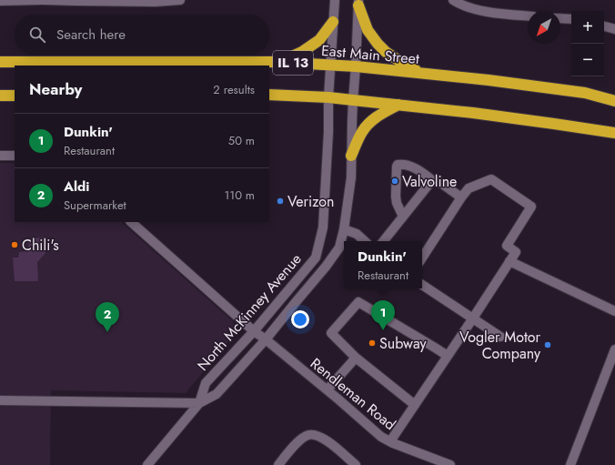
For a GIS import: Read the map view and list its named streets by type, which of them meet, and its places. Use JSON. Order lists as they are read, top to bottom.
{
  "streets": {
    "highway": ["East Main Street", "IL 13"],
    "street": ["North McKinney Avenue", "Rendleman Road"]
  },
  "crossings": [
    ["East Main Street", "North McKinney Avenue"],
    ["IL 13", "North McKinney Avenue"],
    ["North McKinney Avenue", "Rendleman Road"]
  ],
  "places": [
    "Valvoline",
    "Verizon",
    "Chili's",
    "Subway",
    "Vogler Motor Company"
  ],
  "north": "bottom left",
  "page": {
    "map_buttons": ["+", "−"],
    "search": "Search here",
    "heading": ["Nearby", "2 results"],
    "list": [
      {
        "mark": "1",
        "name": "Dunkin'",
        "note": "Restaurant",
        "value": "50 m"
      },
      {
        "mark": "2",
        "name": "Aldi",
        "note": "Supermarket",
        "value": "110 m"
      }
    ],
    "popup": ["Dunkin'", "Restaurant"],
    "pins": ["1", "2"]
  }
}
